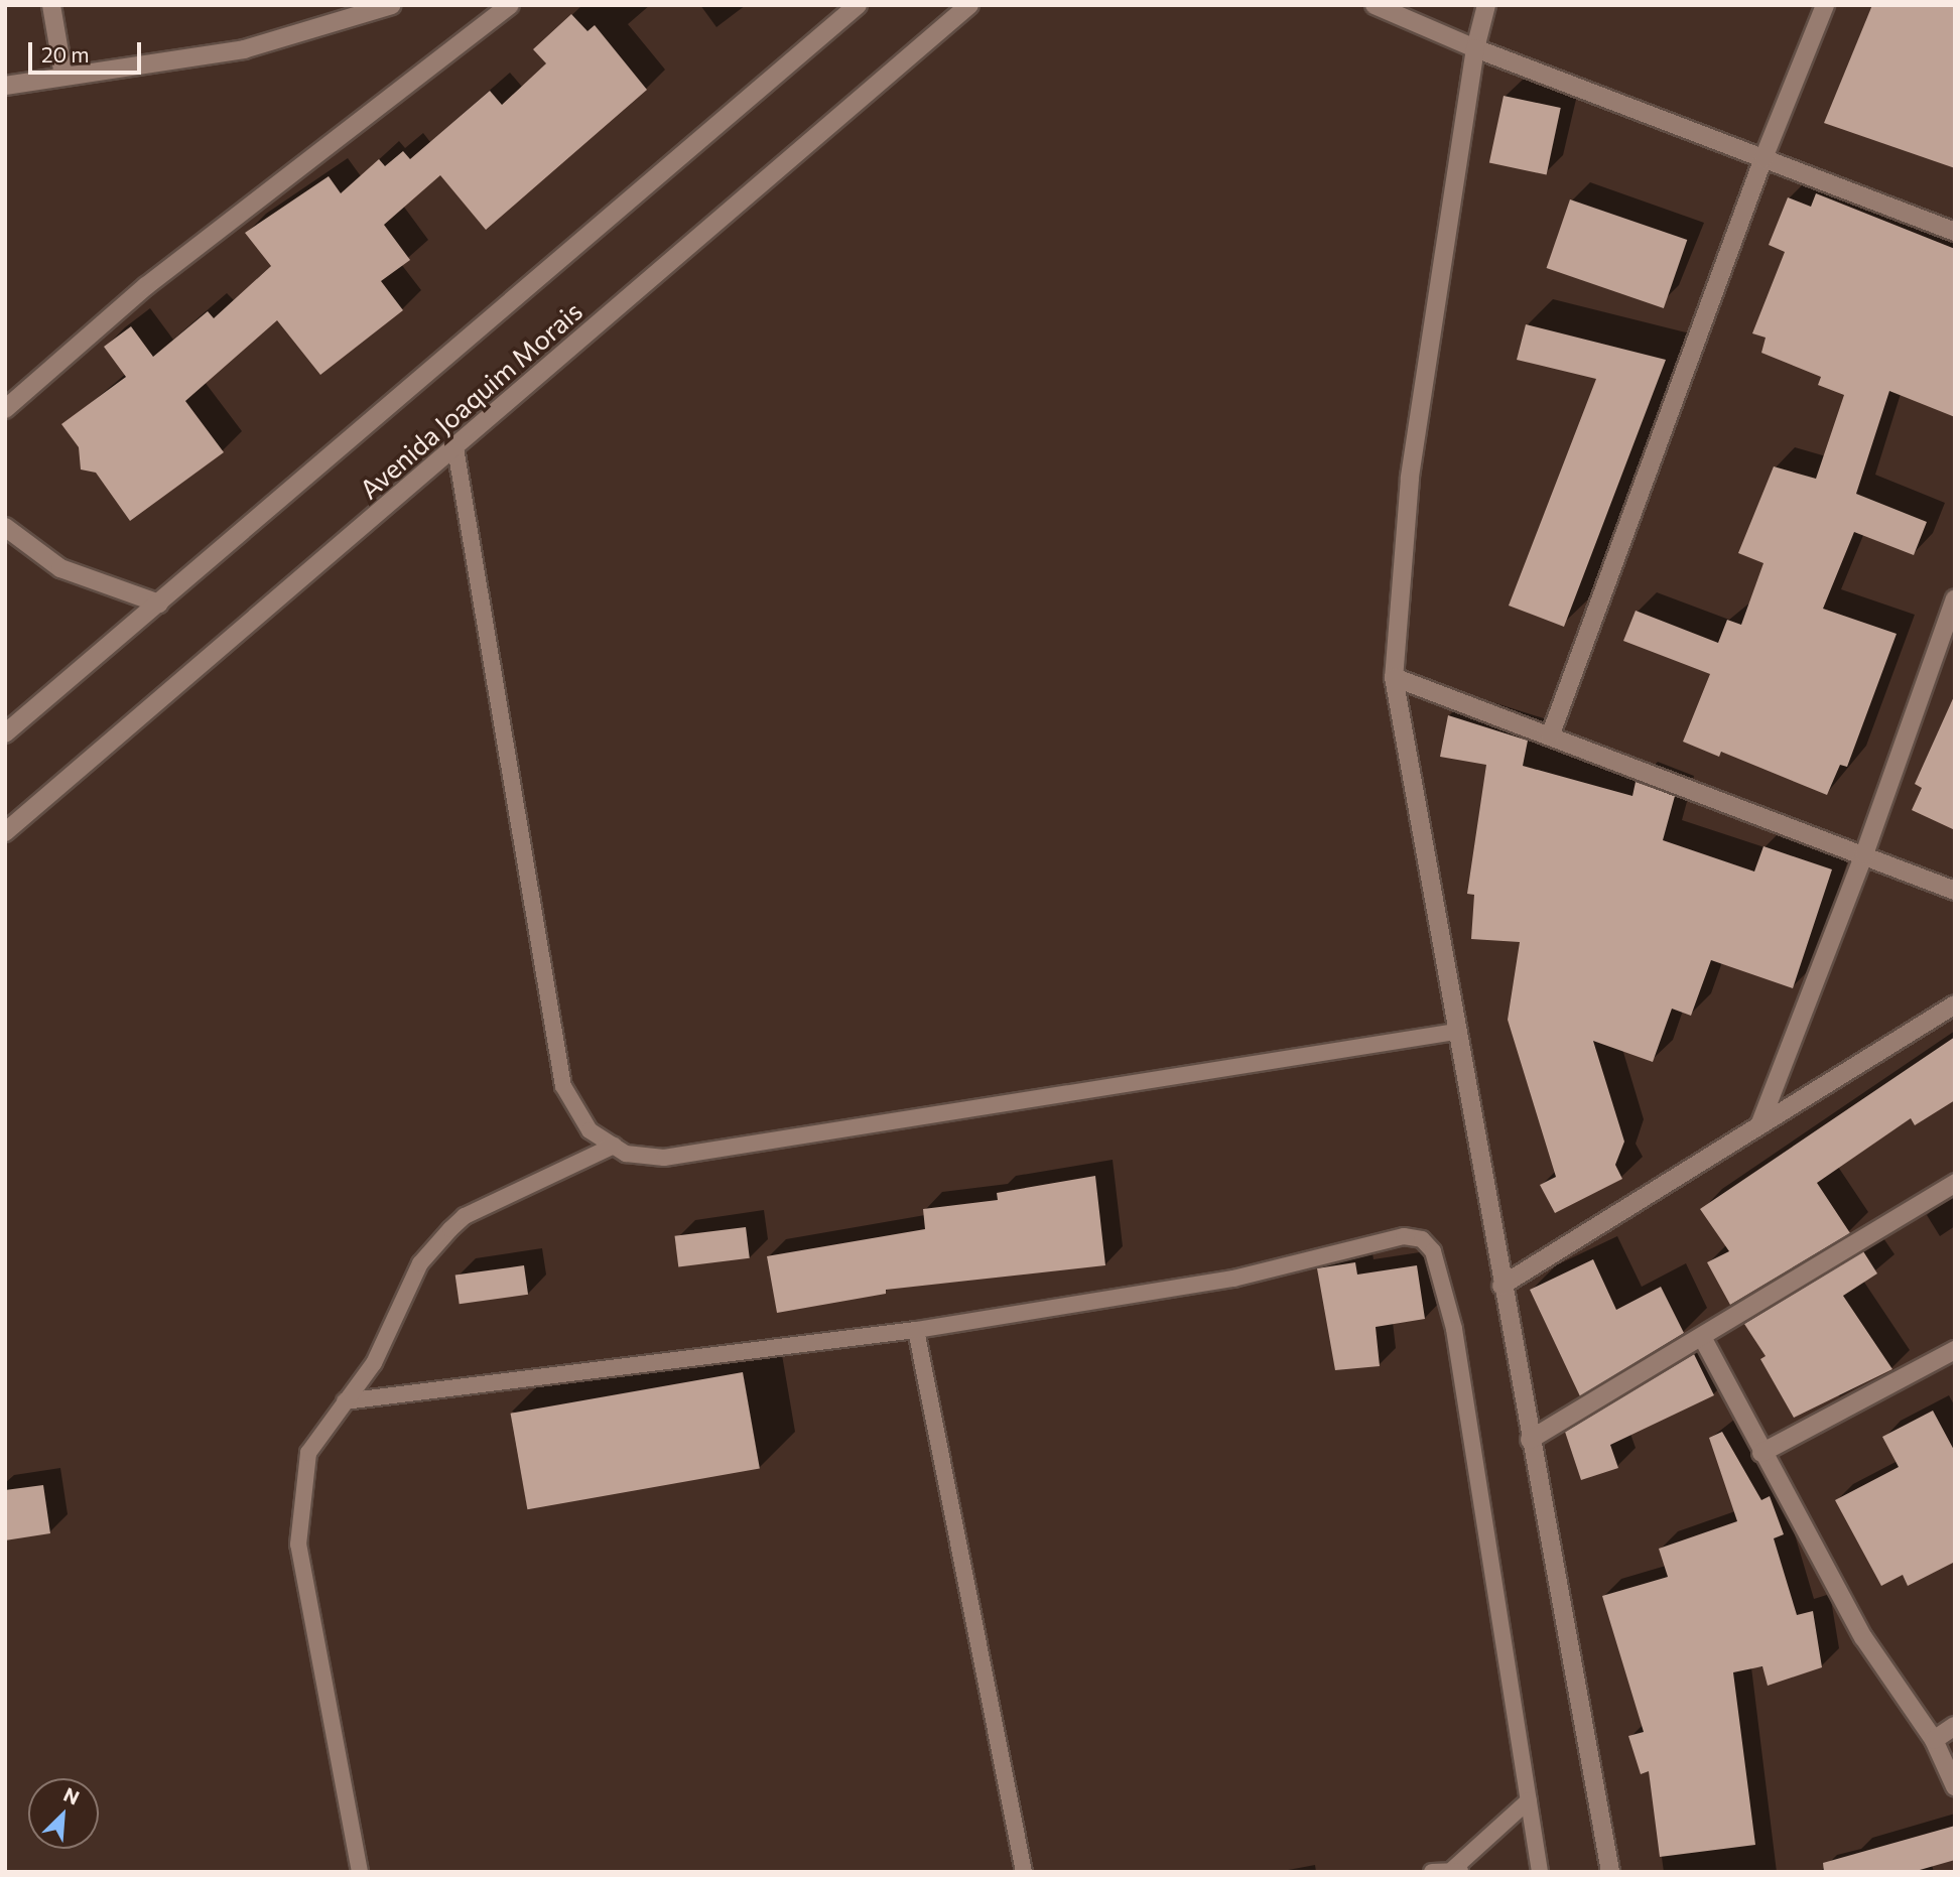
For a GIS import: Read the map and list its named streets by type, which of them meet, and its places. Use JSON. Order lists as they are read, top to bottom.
{
  "streets": {
    "street": ["Avenida Joaquim Morais"]
  },
  "scale_bar": "20 m",
  "north": "top right"
}
